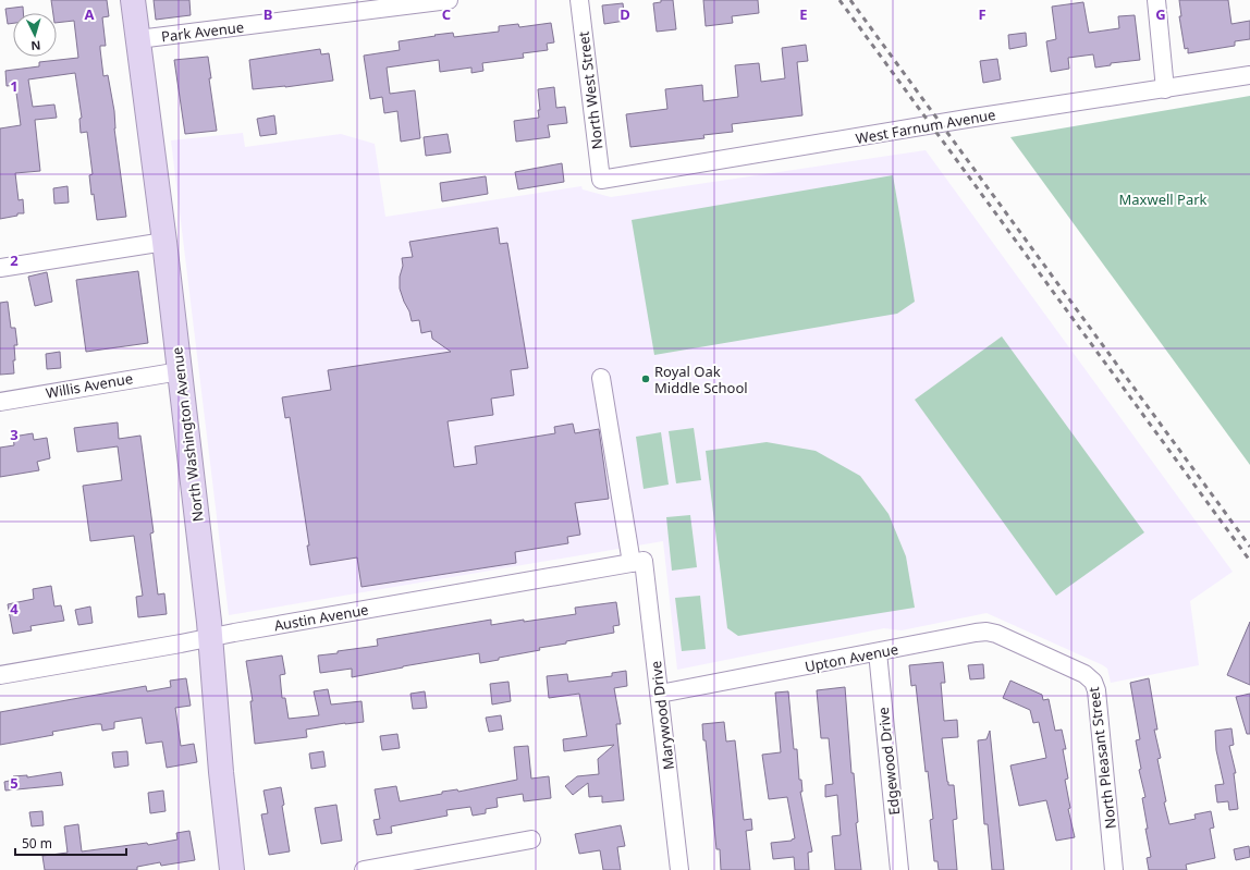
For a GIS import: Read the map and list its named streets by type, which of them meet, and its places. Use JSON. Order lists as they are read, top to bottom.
{
  "streets": {
    "street": [
      "Park Avenue",
      "North West Street",
      "West Farnum Avenue",
      "Willis Avenue",
      "North Washington Avenue",
      "Austin Avenue",
      "Upton Avenue",
      "Marywood Drive",
      "North Pleasant Street",
      "Edgewood Drive"
    ]
  },
  "crossings": [
    ["Park Avenue", "North Washington Avenue"],
    ["North West Street", "West Farnum Avenue"],
    ["Willis Avenue", "North Washington Avenue"],
    ["North Washington Avenue", "Austin Avenue"],
    ["Austin Avenue", "Marywood Drive"],
    ["Upton Avenue", "Marywood Drive"],
    ["Upton Avenue", "North Pleasant Street"],
    ["Upton Avenue", "Edgewood Drive"]
  ],
  "parks": ["Maxwell Park"],
  "places": ["Royal Oak Middle School"],
  "scale_bar": "50 m",
  "north": "bottom",
  "grid": {
    "columns": [
      "A",
      "B",
      "C",
      "D",
      "E",
      "F",
      "G"
    ],
    "rows": [
      "1",
      "2",
      "3",
      "4",
      "5"
    ]
  }
}
